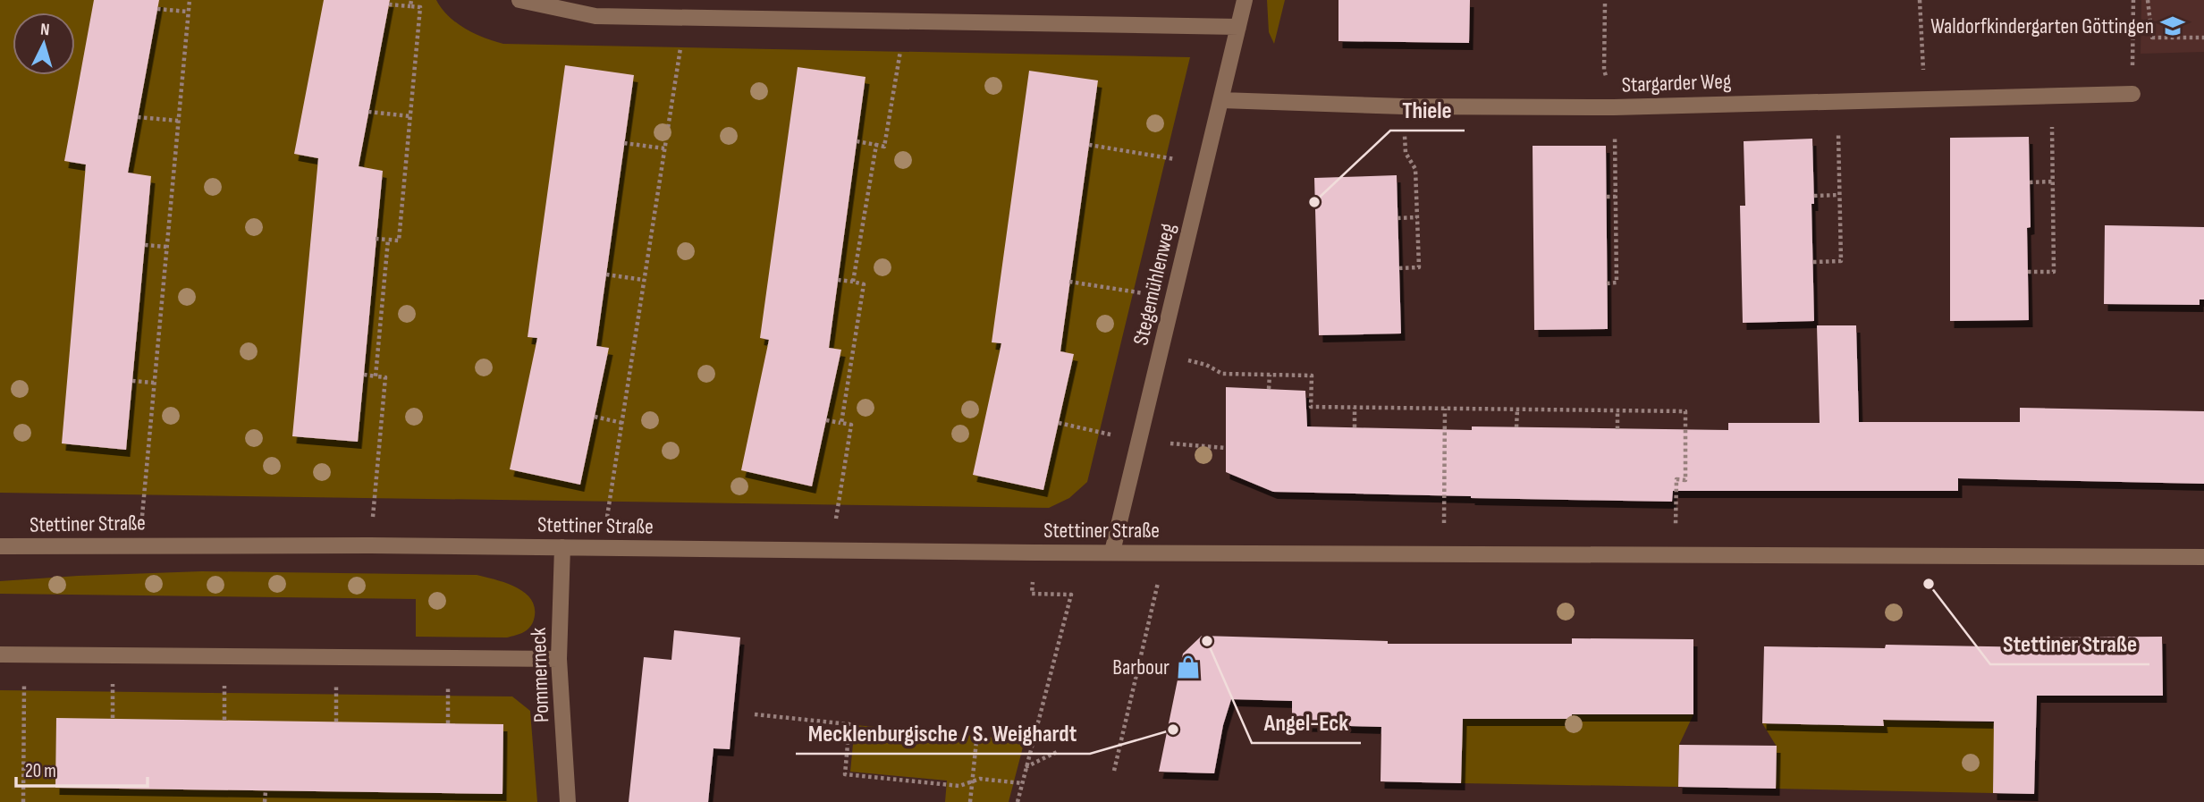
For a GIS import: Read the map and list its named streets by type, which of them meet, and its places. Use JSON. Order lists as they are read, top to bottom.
{
  "streets": {
    "street": [
      "Stargarder Weg",
      "Stegemühlenweg",
      "Stettiner Straße",
      "Pommerneck"
    ]
  },
  "crossings": [
    ["Stargarder Weg", "Stegemühlenweg"],
    ["Stegemühlenweg", "Stettiner Straße"],
    ["Stettiner Straße", "Pommerneck"]
  ],
  "places": {
    "school or university": ["Waldorfkindergarten Göttingen"],
    "other": [
      "Thiele",
      "Stettiner Straße",
      "Angel-Eck",
      "Mecklenburgische / S. Weighardt"
    ],
    "shop": ["Barbour"]
  },
  "scale_bar": "20 m",
  "north": "top"
}
